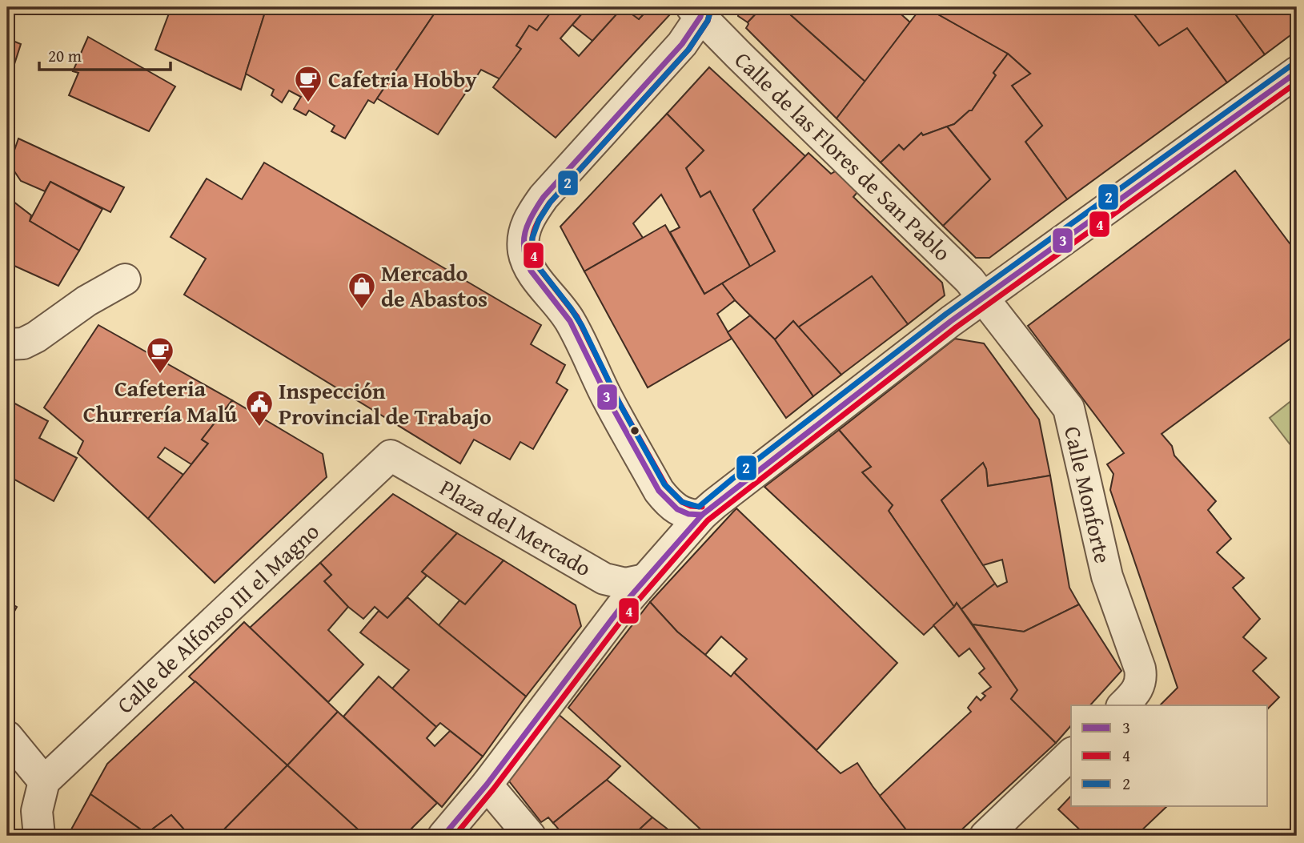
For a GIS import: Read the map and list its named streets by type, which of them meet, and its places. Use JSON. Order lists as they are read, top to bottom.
{
  "streets": {
    "street": [
      "Calle de las Flores de San Pablo",
      "Calle Monforte",
      "Plaza del Mercado",
      "Calle de Alfonso III el Magno"
    ]
  },
  "crossings": [
    ["Calle de las Flores de San Pablo", "Calle Monforte"],
    ["Plaza del Mercado", "Calle de Alfonso III el Magno"]
  ],
  "places": {
    "cafe": ["Cafetria Hobby", "Cafeteria Churrería Malú"],
    "shop": ["Mercado de Abastos"],
    "public building": ["Inspección Provincial de Trabajo"]
  },
  "lines": ["transit line 3", "transit line 4", "transit line 2"],
  "legend": ["3", "4", "2"],
  "scale_bar": "20 m"
}
